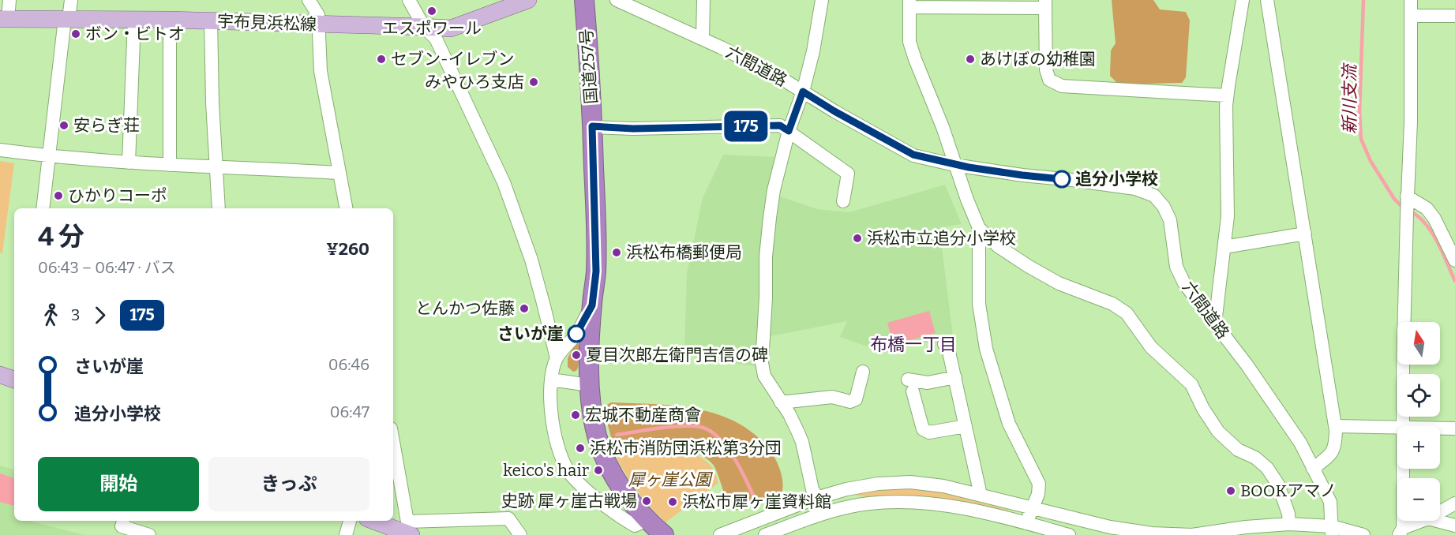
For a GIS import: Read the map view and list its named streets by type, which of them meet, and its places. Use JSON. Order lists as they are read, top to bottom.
{
  "streets": {
    "highway": ["国道257号"],
    "main road": ["宇布見浜松線"],
    "street": ["六間道路"]
  },
  "districts": ["布橋一丁目"],
  "water": ["新川支流"],
  "parks": ["犀ヶ崖公園"],
  "places": [
    "エスポワール",
    "ボン・ビトオ",
    "セブン-イレブン",
    "あけぼの幼稚園",
    "みやひろ支店",
    "安らぎ荘",
    "追分小学校",
    "ひかりコーポ",
    "浜松市立追分小学校",
    "浜松布橋郵便局",
    "とんかつ佐藤",
    "さいが崖",
    "夏目次郎左衛門吉信の碑",
    "宏城不動産商會",
    "浜松市消防団浜松第3分団",
    "keico's hair",
    "BOOKアマノ",
    "史跡 犀ヶ崖古戦場",
    "浜松市犀ヶ崖資料館"
  ],
  "lines": ["bus line 175"],
  "north": "top",
  "page": {
    "on_map": "175",
    "heading": ["4 分", "06:43 – 06:47 · バス", "¥260"],
    "legs": ["3", "175"],
    "map_buttons": ["+", "−"],
    "list": [
      {
        "name": "さいが崖",
        "value": "06:46"
      },
      {
        "name": "追分小学校",
        "value": "06:47"
      }
    ],
    "buttons": ["開始", "きっぷ"]
  }
}
